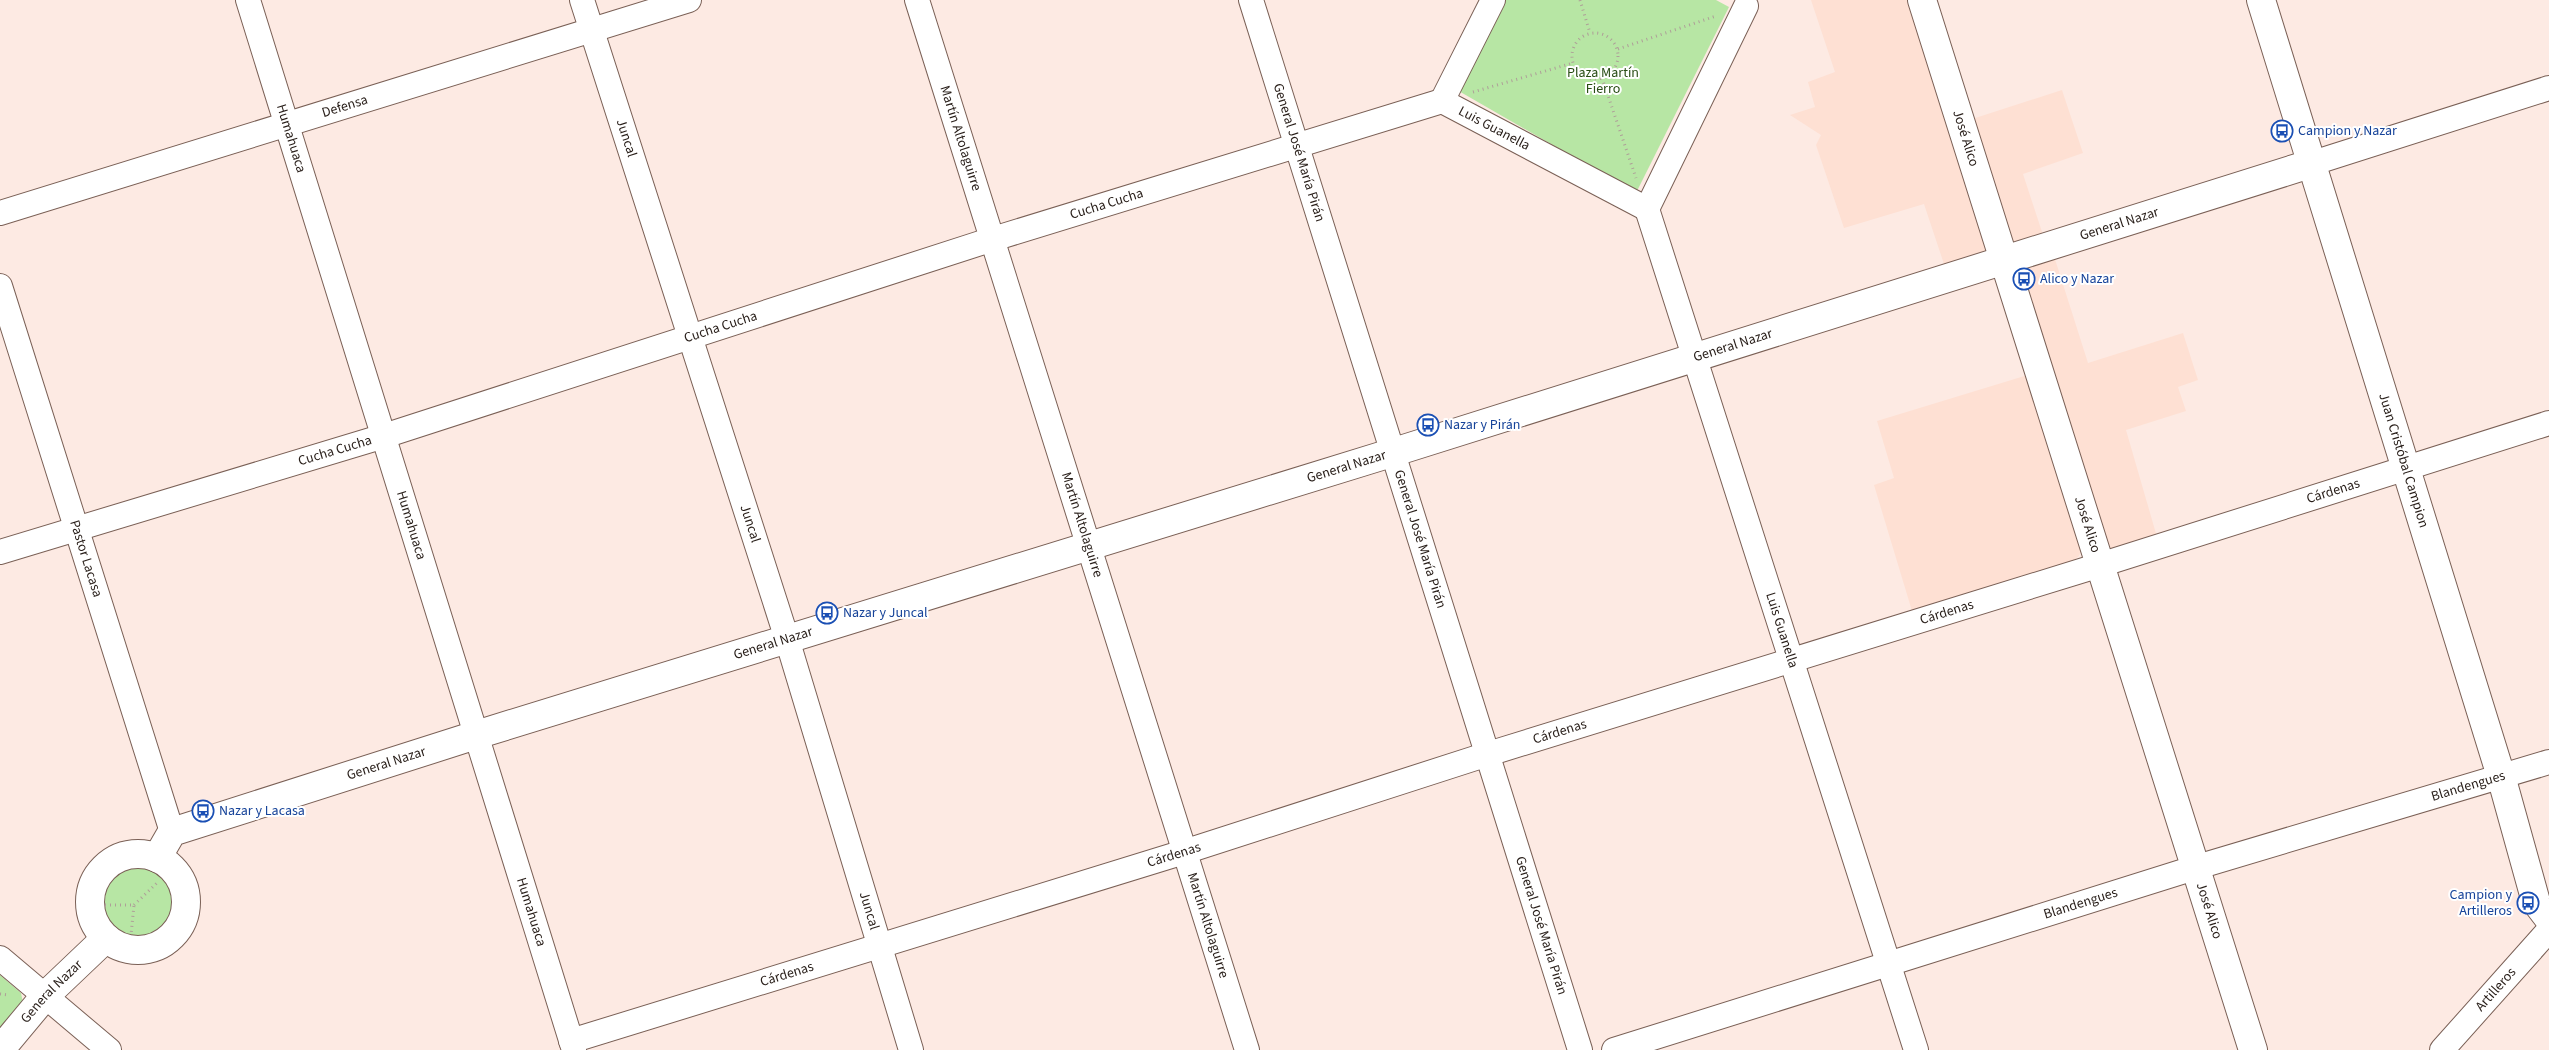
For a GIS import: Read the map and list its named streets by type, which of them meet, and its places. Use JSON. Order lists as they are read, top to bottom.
{
  "streets": {
    "street": [
      "Defensa",
      "Luis Guanella",
      "Humahuaca",
      "Juncal",
      "Martín Altolaguirre",
      "José Alico",
      "General José María Pirán",
      "Cucha Cucha",
      "General Nazar",
      "Juan Cristóbal Campion",
      "Cárdenas",
      "Pastor Lacasa",
      "Blandengues",
      "Artilleros"
    ]
  },
  "crossings": [
    ["Defensa", "Humahuaca"],
    ["Defensa", "Juncal"],
    ["Luis Guanella", "Cucha Cucha"],
    ["Luis Guanella", "General Nazar"],
    ["Luis Guanella", "Cárdenas"],
    ["Luis Guanella", "Blandengues"],
    ["Humahuaca", "Cucha Cucha"],
    ["Humahuaca", "General Nazar"],
    ["Humahuaca", "Cárdenas"],
    ["Juncal", "Cucha Cucha"],
    ["Juncal", "General Nazar"],
    ["Juncal", "Cárdenas"],
    ["Martín Altolaguirre", "Cucha Cucha"],
    ["Martín Altolaguirre", "General Nazar"],
    ["Martín Altolaguirre", "Cárdenas"],
    ["José Alico", "General Nazar"],
    ["José Alico", "Cárdenas"],
    ["José Alico", "Blandengues"],
    ["General José María Pirán", "Cucha Cucha"],
    ["General José María Pirán", "General Nazar"],
    ["General José María Pirán", "Cárdenas"],
    ["Cucha Cucha", "Pastor Lacasa"],
    ["General Nazar", "Juan Cristóbal Campion"],
    ["General Nazar", "Pastor Lacasa"],
    ["Juan Cristóbal Campion", "Cárdenas"],
    ["Juan Cristóbal Campion", "Blandengues"]
  ],
  "parks": ["Plaza Martín Fierro"],
  "places": {
    "bus stop": [
      "Campion y Nazar",
      "Alico y Nazar",
      "Nazar y Pirán",
      "Nazar y Juncal",
      "Nazar y Lacasa",
      "Campion y Artilleros"
    ]
  }
}
